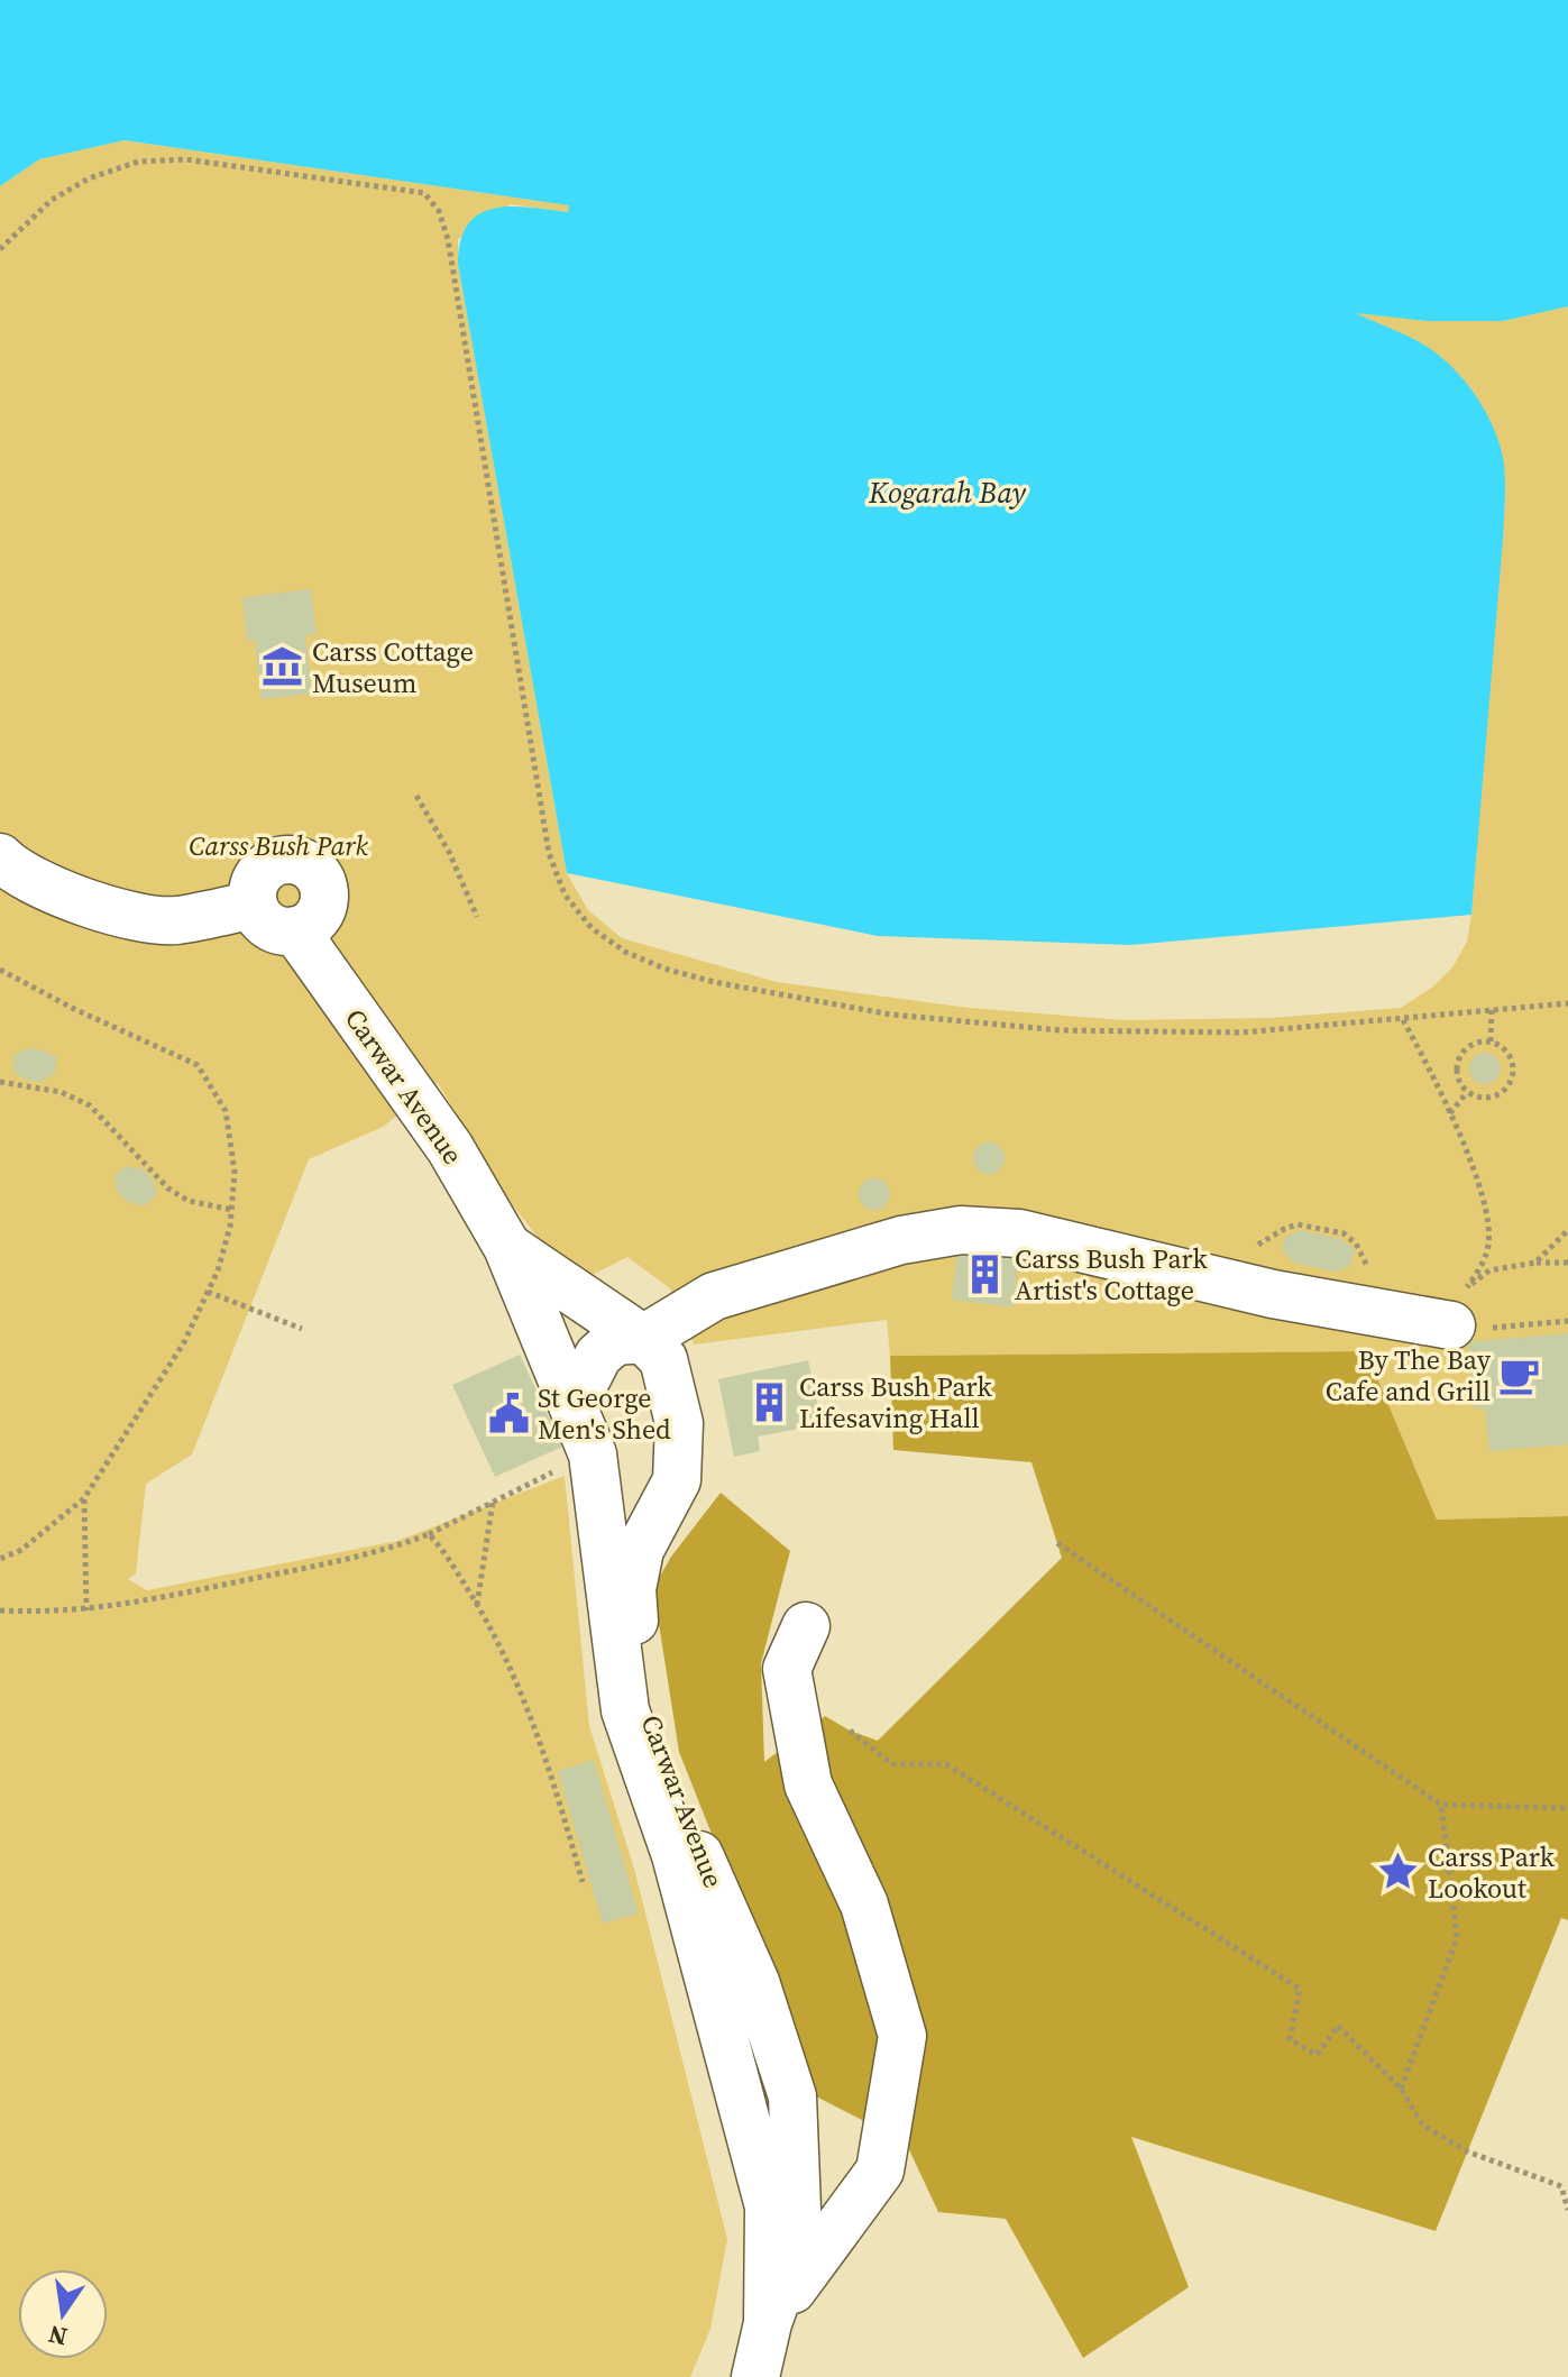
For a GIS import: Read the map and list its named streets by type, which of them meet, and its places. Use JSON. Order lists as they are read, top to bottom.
{
  "streets": {
    "street": ["Carwar Avenue"]
  },
  "water": ["Kogarah Bay"],
  "parks": ["Carss Bush Park"],
  "places": {
    "museum": ["Carss Cottage Museum"],
    "building": ["Carss Bush Park Artist's Cottage", "Carss Bush Park Lifesaving Hall"],
    "cafe": ["By The Bay Cafe and Grill"],
    "public building": ["St George Men's Shed"],
    "place": ["Carss Park Lookout"]
  },
  "north": "bottom"
}
